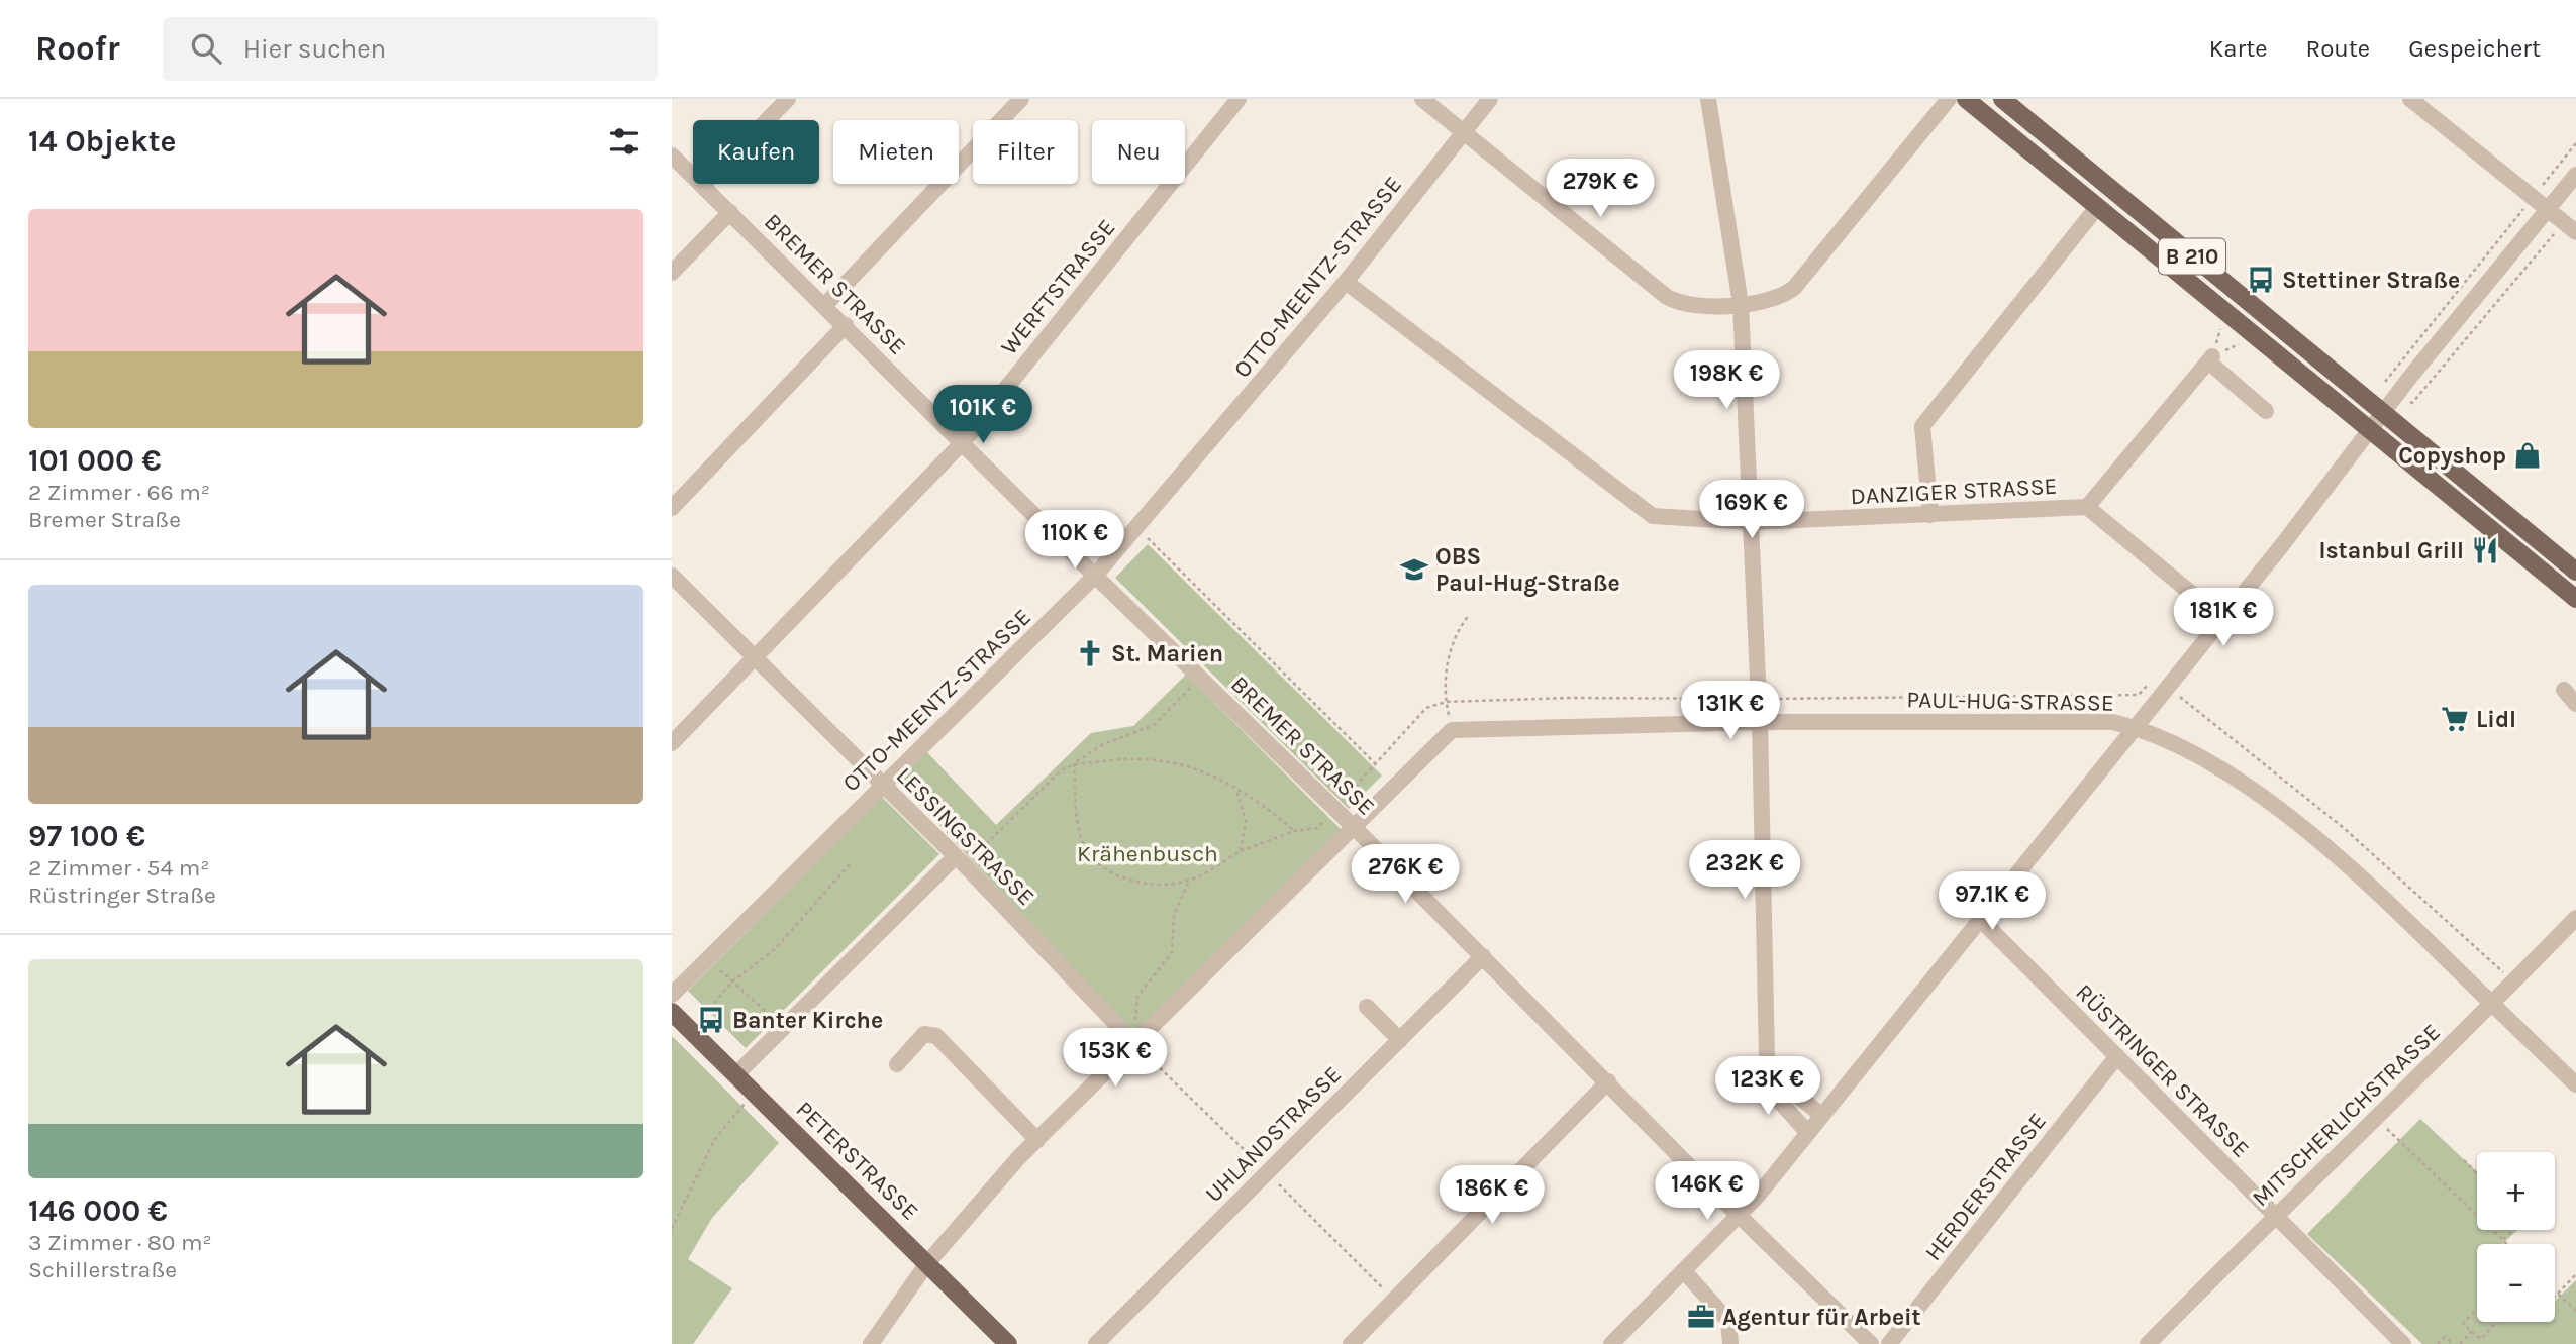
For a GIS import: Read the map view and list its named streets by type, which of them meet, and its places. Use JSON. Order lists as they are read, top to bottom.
{
  "streets": {
    "main road": ["B 210", "PETERSTRASSE"],
    "street": [
      "OTTO-MEENTZ-STRASSE",
      "BREMER STRASSE",
      "WERFTSTRASSE",
      "DANZIGER STRASSE",
      "PAUL-HUG-STRASSE",
      "LESSINGSTRASSE",
      "RÜSTRINGER STRASSE",
      "MITSCHERLICHSTRASSE",
      "UHLANDSTRASSE",
      "HERDERSTRASSE"
    ]
  },
  "crossings": [
    ["OTTO-MEENTZ-STRASSE", "BREMER STRASSE"],
    ["OTTO-MEENTZ-STRASSE", "DANZIGER STRASSE"],
    ["OTTO-MEENTZ-STRASSE", "LESSINGSTRASSE"],
    ["BREMER STRASSE", "WERFTSTRASSE"],
    ["BREMER STRASSE", "UHLANDSTRASSE"],
    ["WERFTSTRASSE", "LESSINGSTRASSE"],
    ["PAUL-HUG-STRASSE", "MITSCHERLICHSTRASSE"],
    ["RÜSTRINGER STRASSE", "MITSCHERLICHSTRASSE"],
    ["RÜSTRINGER STRASSE", "HERDERSTRASSE"]
  ],
  "parks": ["Krähenbusch"],
  "places": {
    "bus stop": ["Stettiner Straße", "Banter Kirche"],
    "shop": ["Copyshop"],
    "restaurant": ["Istanbul Grill"],
    "school or university": ["OBS Paul-Hug-Straße"],
    "church": ["St. Marien"],
    "supermarket": ["Lidl"],
    "office": ["Agentur für Arbeit"]
  },
  "page": {
    "header": "Roofr",
    "search": "Hier suchen",
    "nav": ["Karte", "Route", "Gespeichert"],
    "heading": "14 Objekte",
    "chip": [
      "Kaufen",
      "Mieten",
      "Filter",
      "Neu"
    ],
    "price": [
      "279K €",
      "198K €",
      "101K €",
      "169K €",
      "110K €",
      "181K €",
      "131K €",
      "232K €",
      "276K €",
      "97.1K €",
      "153K €",
      "123K €",
      "146K €",
      "186K €"
    ],
    "list": [
      {
        "name": "101 000 €",
        "note": "2 Zimmer · 66 m² · Bremer Straße"
      },
      {
        "name": "97 100 €",
        "note": "2 Zimmer · 54 m² · Rüstringer Straße"
      },
      {
        "name": "146 000 €",
        "note": "3 Zimmer · 80 m² · Schillerstraße"
      }
    ],
    "map_buttons": ["+", "−"]
  }
}
